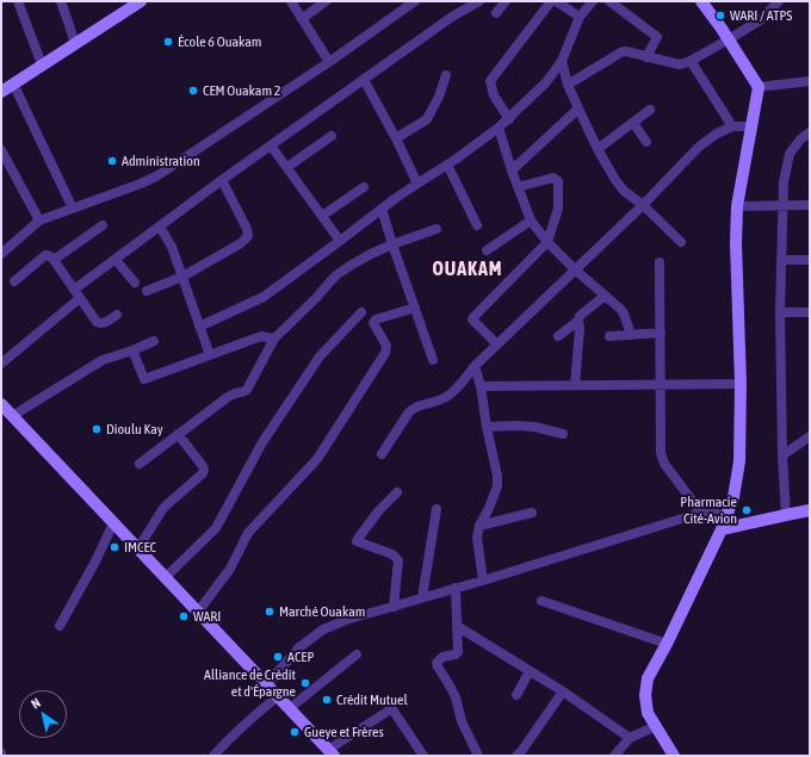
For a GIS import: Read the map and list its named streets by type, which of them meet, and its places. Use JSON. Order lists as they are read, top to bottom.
{
  "districts": ["OUAKAM"],
  "places": [
    "WARI / ATPS",
    "École 6 Ouakam",
    "CEM Ouakam 2",
    "Administration",
    "Dioulu Kay",
    "Pharmacie Cité-Avion",
    "IMCEC",
    "Marché Ouakam",
    "WARI",
    "ACEP",
    "Alliance de Crédit et d'Épargne",
    "Crédit Mutuel",
    "Gueye et Frères"
  ],
  "north": "top left"
}
